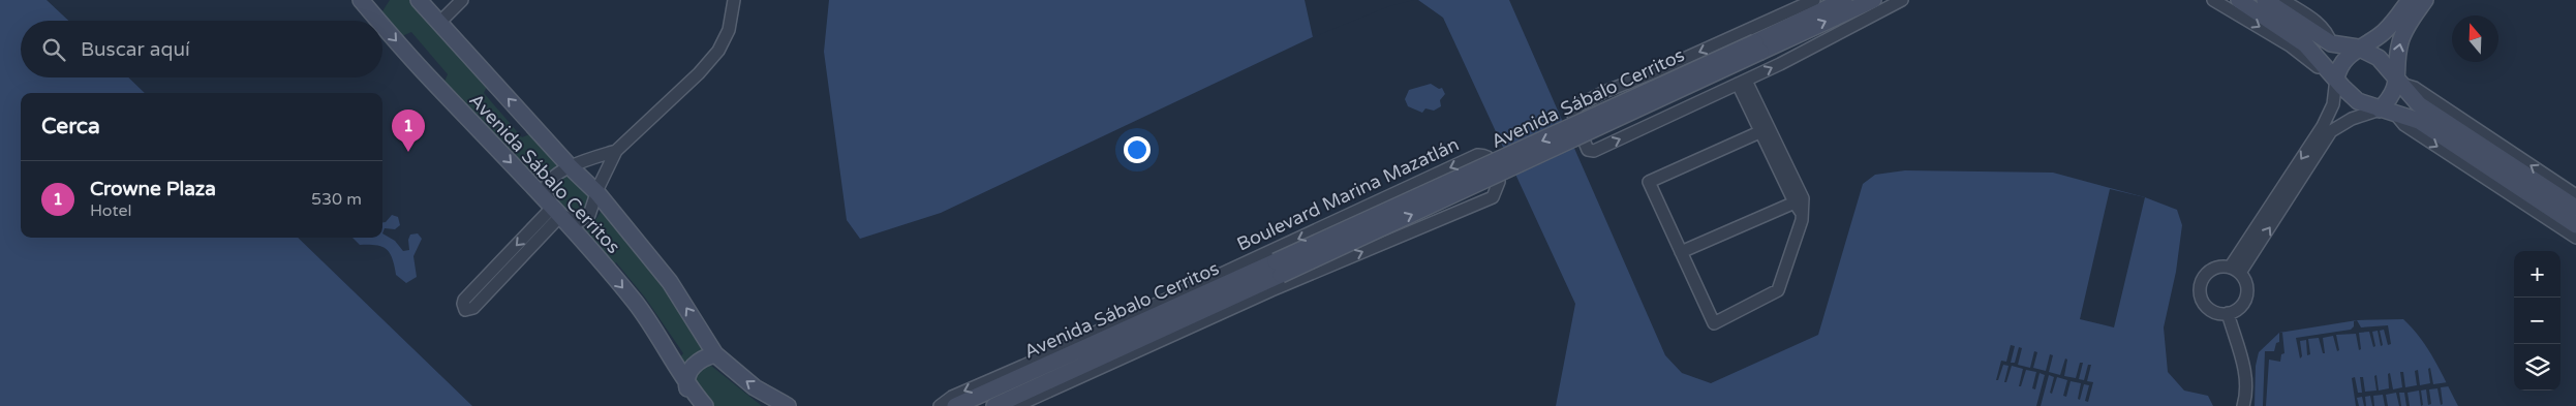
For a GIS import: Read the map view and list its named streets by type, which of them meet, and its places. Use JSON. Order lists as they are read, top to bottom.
{
  "streets": {
    "main road": ["Avenida Sábalo Cerritos"],
    "street": ["Boulevard Marina Mazatlán"]
  },
  "crossings": [
    ["Avenida Sábalo Cerritos", "Boulevard Marina Mazatlán"]
  ],
  "north": "top",
  "page": {
    "search": "Buscar aquí",
    "heading": "Cerca",
    "pins": "1",
    "list": [
      {
        "mark": "1",
        "name": "Crowne Plaza",
        "note": "Hotel",
        "value": "530 m"
      }
    ],
    "map_buttons": ["+", "−"]
  }
}
